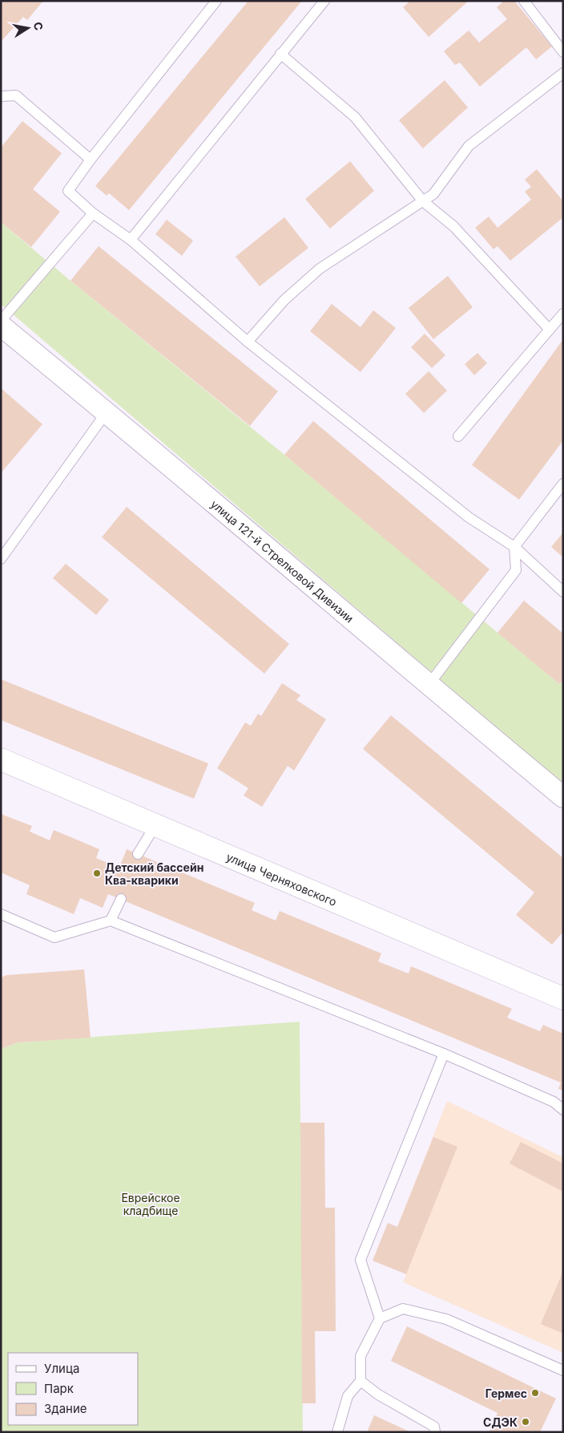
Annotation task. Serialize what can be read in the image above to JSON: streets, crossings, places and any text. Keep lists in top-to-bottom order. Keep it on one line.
{"streets":{"street":["улица 121-й Стрелковой Дивизии","улица Черняховского"]},"parks":["Еврейское кладбище"],"places":["Детский бассейн Ква-кварики","Гермес","СДЭК"],"legend":["Улица","Парк","Здание"],"north":"right"}
